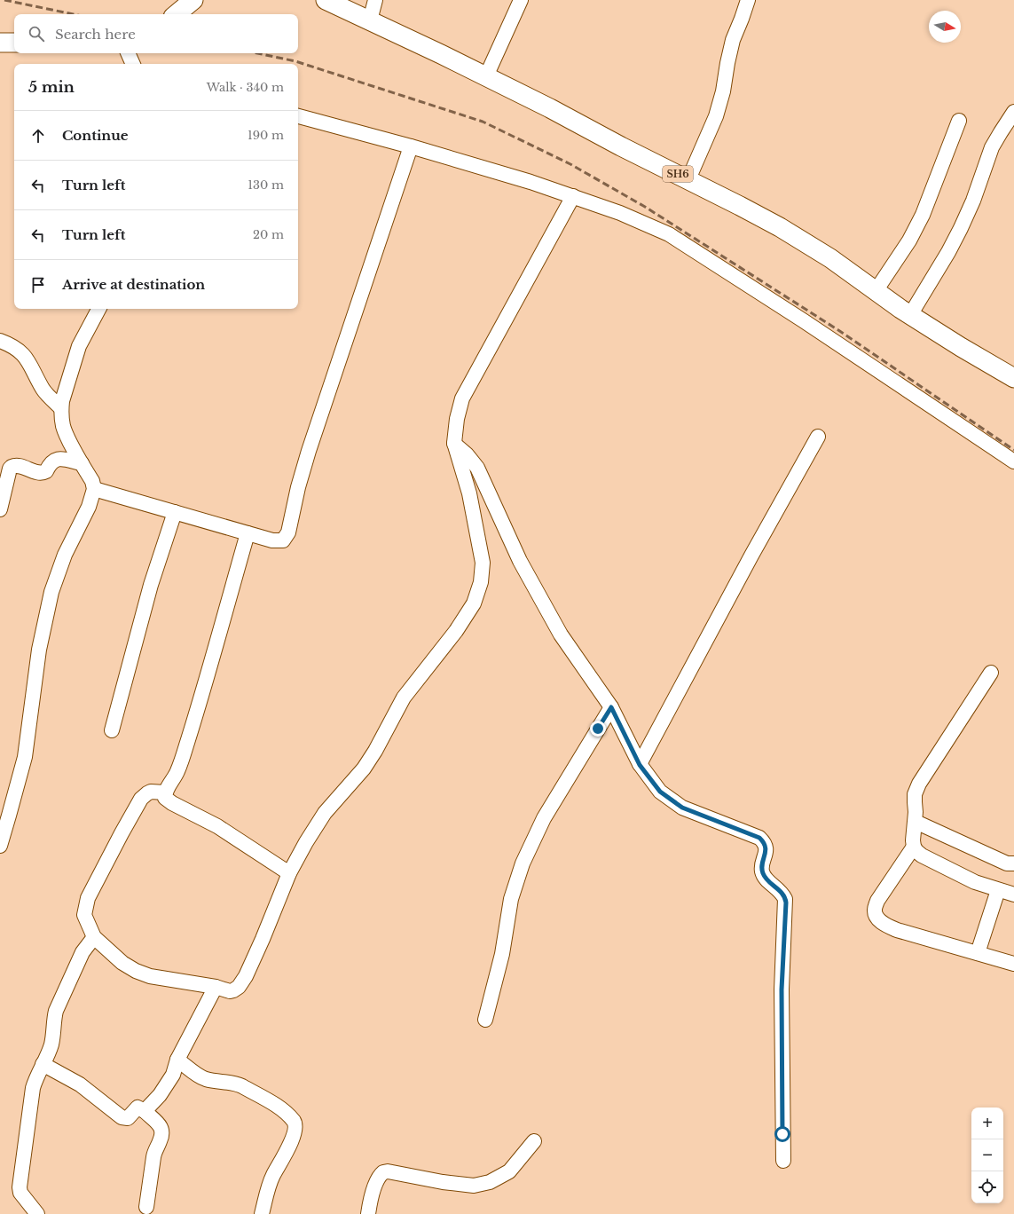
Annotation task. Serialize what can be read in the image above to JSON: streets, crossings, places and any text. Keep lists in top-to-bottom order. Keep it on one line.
{"streets":{"main road":["SH6"]},"north":"right","page":{"search":"Search here","heading":["5 min","Walk · 340 m"],"list":[["Continue","190 m"],["Turn left","130 m"],["Turn left","20 m"],"Arrive at destination"],"map_buttons":["+","−"]}}
